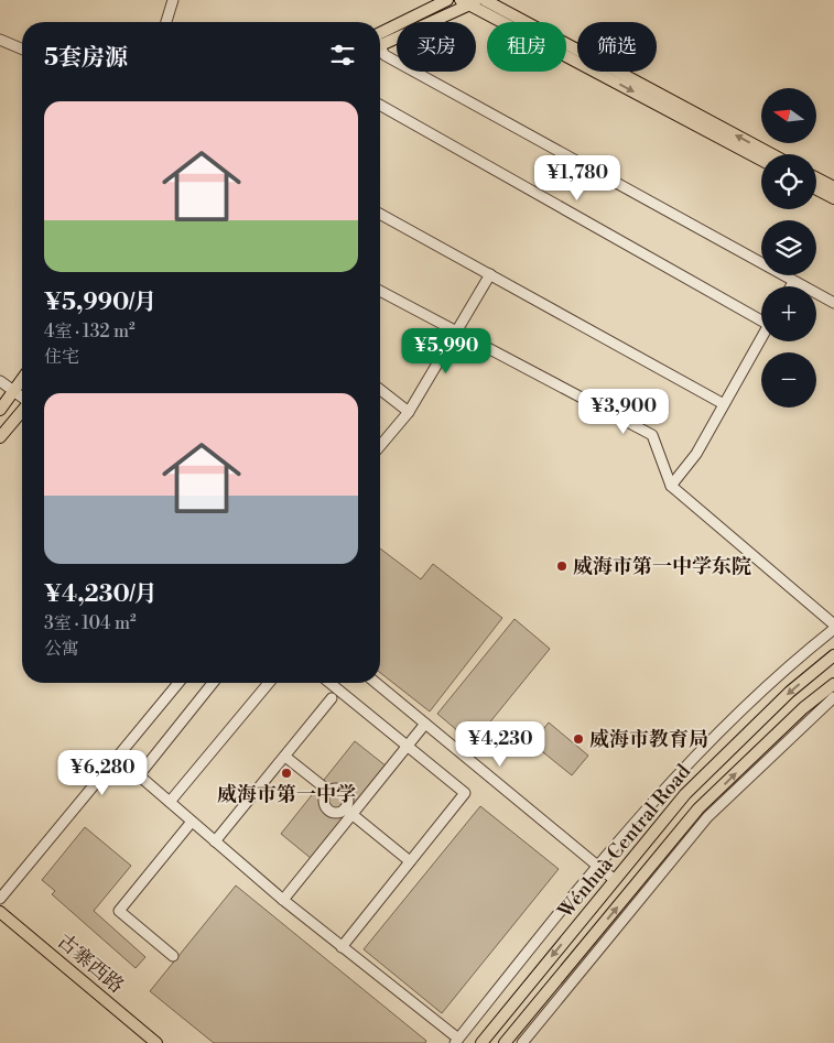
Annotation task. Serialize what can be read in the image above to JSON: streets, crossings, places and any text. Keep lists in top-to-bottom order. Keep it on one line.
{"streets":{"main road":["Wénhuà Central Road","古寨西路"]},"places":["威海市第一中学东院","威海市教育局","威海市第一中学"],"north":"left","page":{"chip":["买房","租房","筛选"],"heading":"5套房源","map_buttons":["+","−"],"list":[{"name":"¥5,990/月","note":"4室 · 132 m² · 住宅"},{"name":"¥4,230/月","note":"3室 · 104 m² · 公寓"}],"price":["¥1,780","¥5,990","¥3,900","¥4,230","¥6,280"]}}
